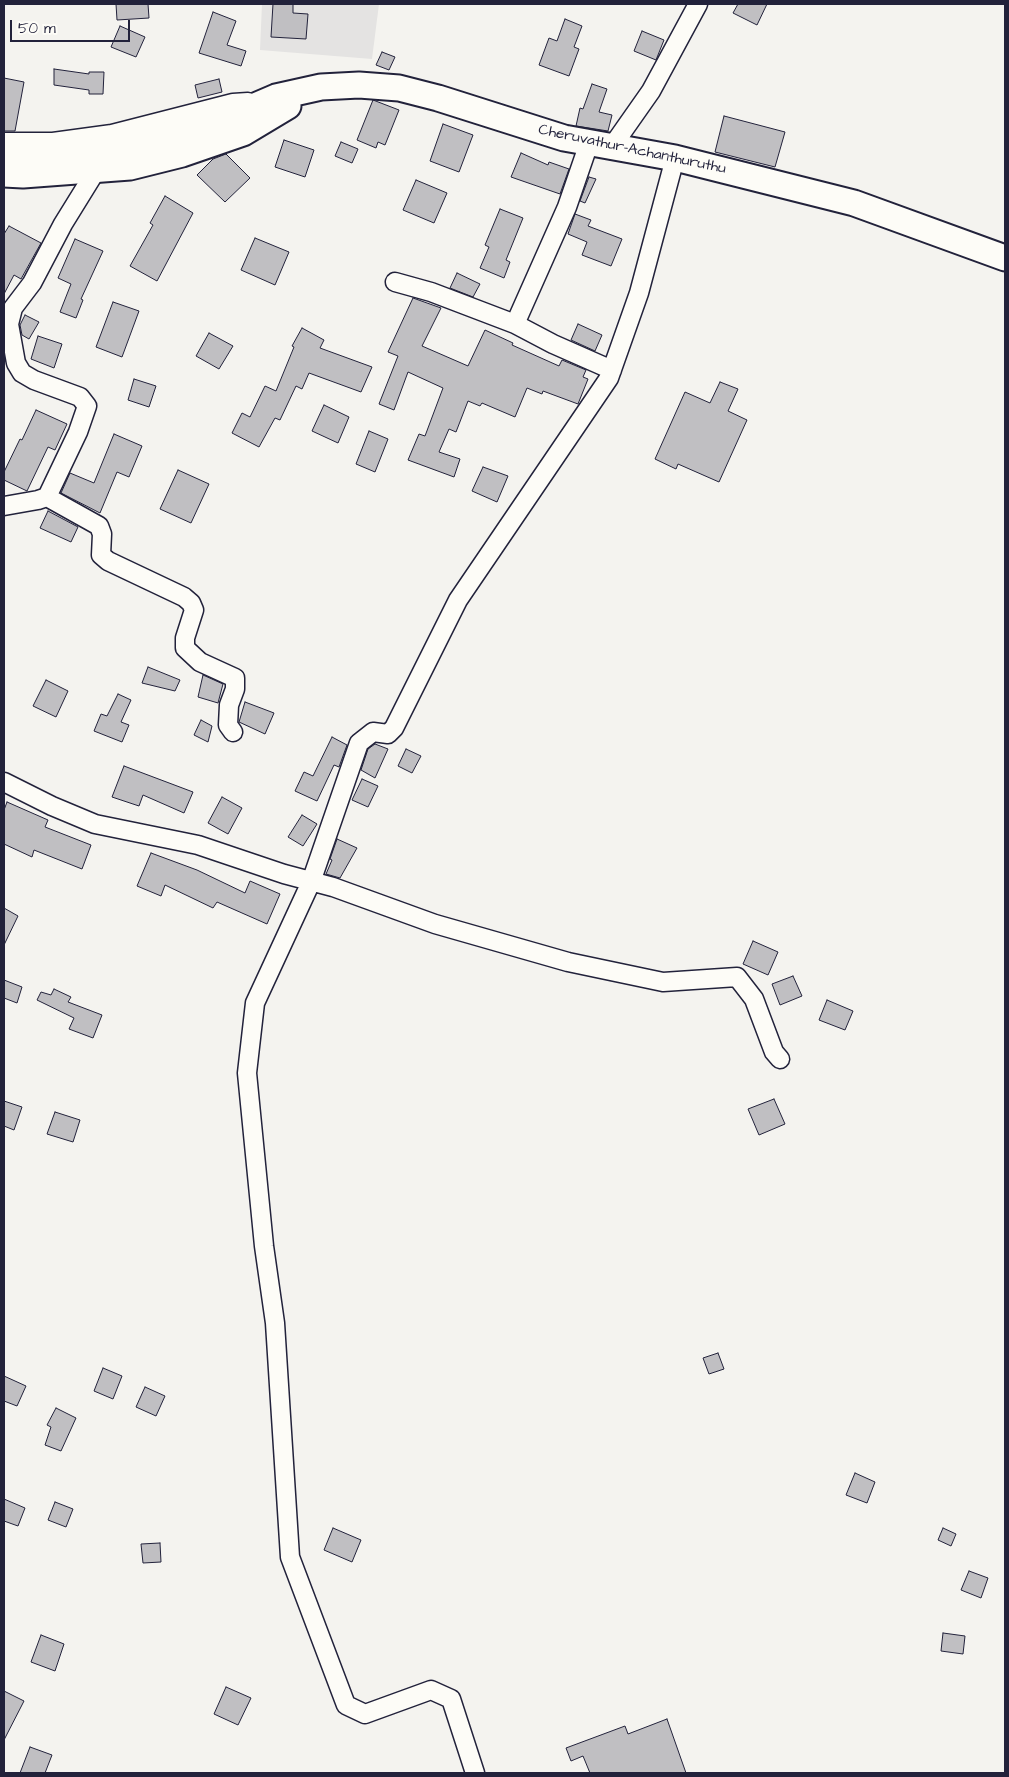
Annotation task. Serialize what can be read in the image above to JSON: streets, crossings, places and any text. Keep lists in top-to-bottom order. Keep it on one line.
{"streets":{"main road":["Cheruvathur-Achanthuruthu"]},"scale_bar":"50 m"}
